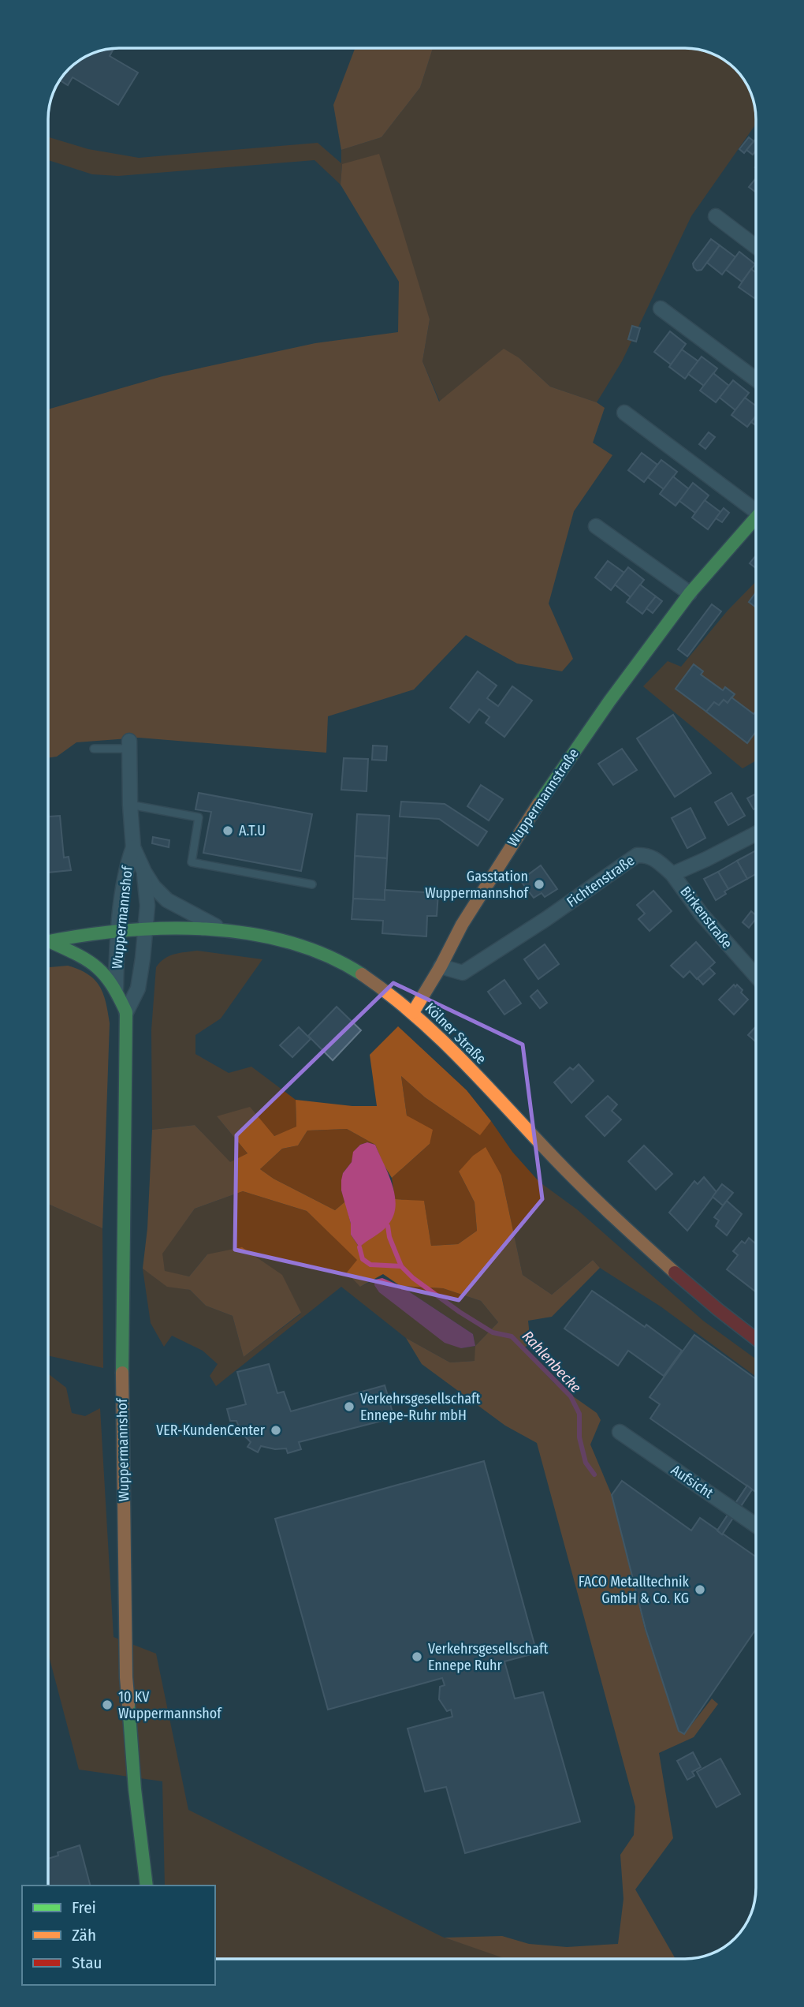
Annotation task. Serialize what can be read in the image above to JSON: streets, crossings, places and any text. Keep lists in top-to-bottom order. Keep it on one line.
{"streets":{"street":["Wuppermannstraße","Fichtenstraße","Wuppermannshof","Birkenstraße","Kölner Straße","Aufsicht"]},"crossings":[["Wuppermannstraße","Fichtenstraße"],["Wuppermannstraße","Kölner Straße"],["Fichtenstraße","Birkenstraße"],["Wuppermannshof","Kölner Straße"]],"water":["Rahlenbecke"],"places":["A.T.U","Gasstation Wuppermannshof","Verkehrsgesellschaft Ennepe-Ruhr mbH","VER-KundenCenter","FACO Metalltechnik GmbH & Co. KG","Verkehrsgesellschaft Ennepe Ruhr","10 KV Wuppermannshof"],"legend":["Frei","Zäh","Stau"]}
